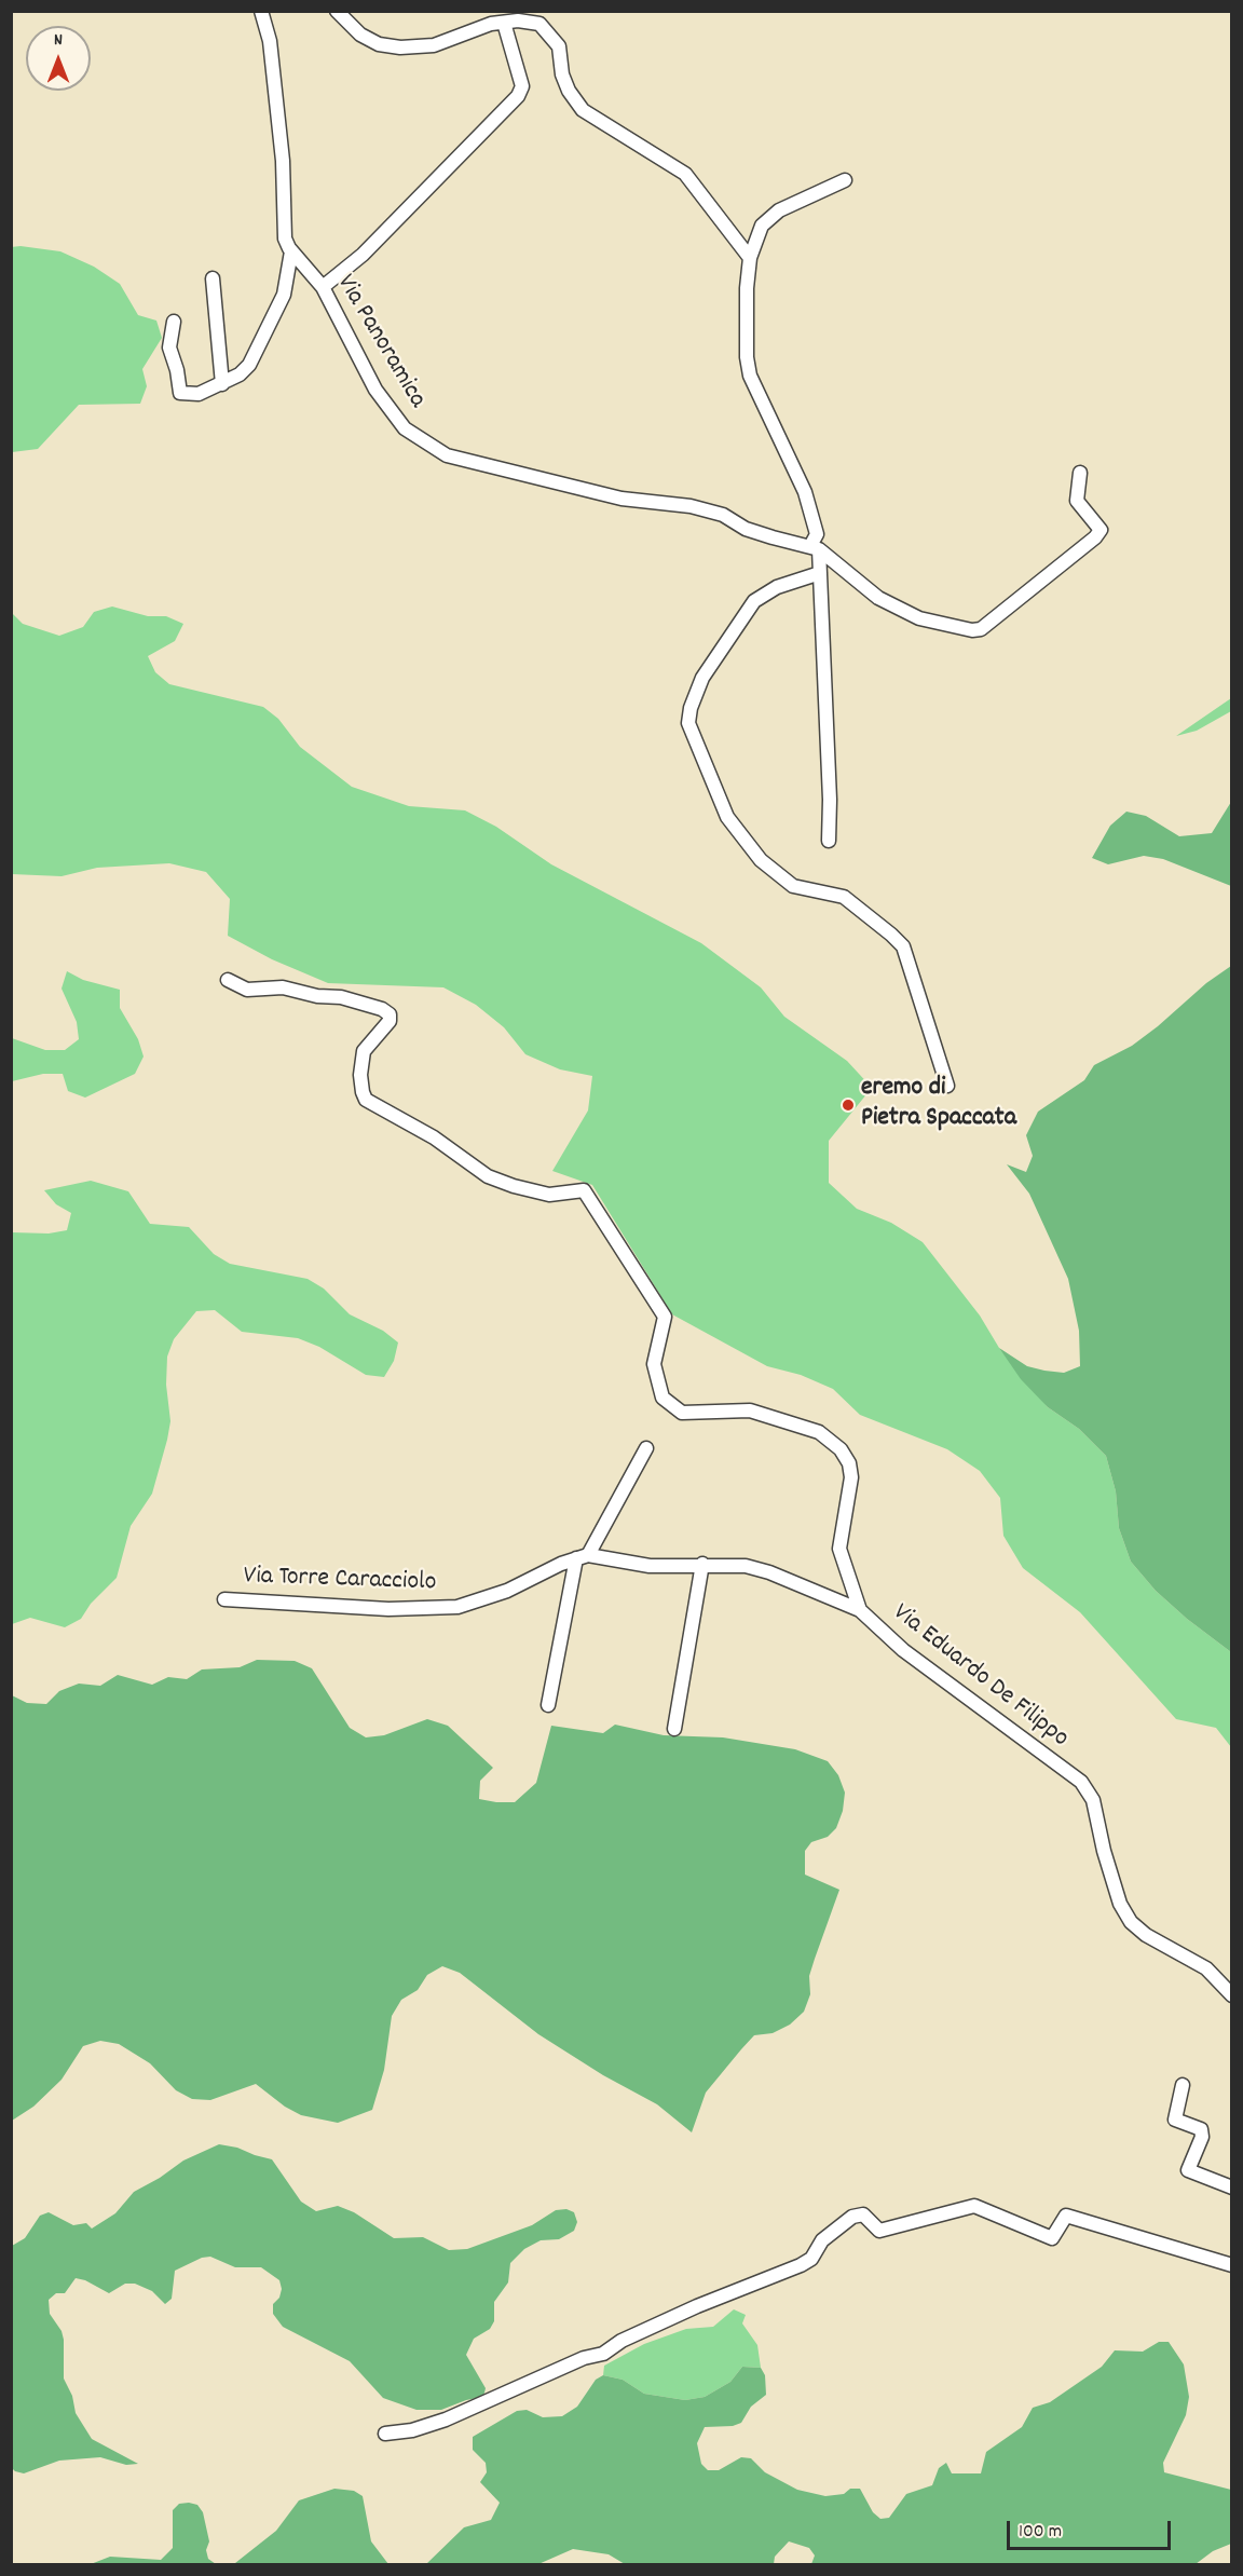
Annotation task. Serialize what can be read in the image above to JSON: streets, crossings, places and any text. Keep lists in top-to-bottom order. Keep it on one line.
{"streets":{"street":["Via Panoramica","Via Torre Caracciolo","Via Eduardo De Filippo"]},"places":["eremo di Pietra Spaccata"],"scale_bar":"100 m","north":"top"}
